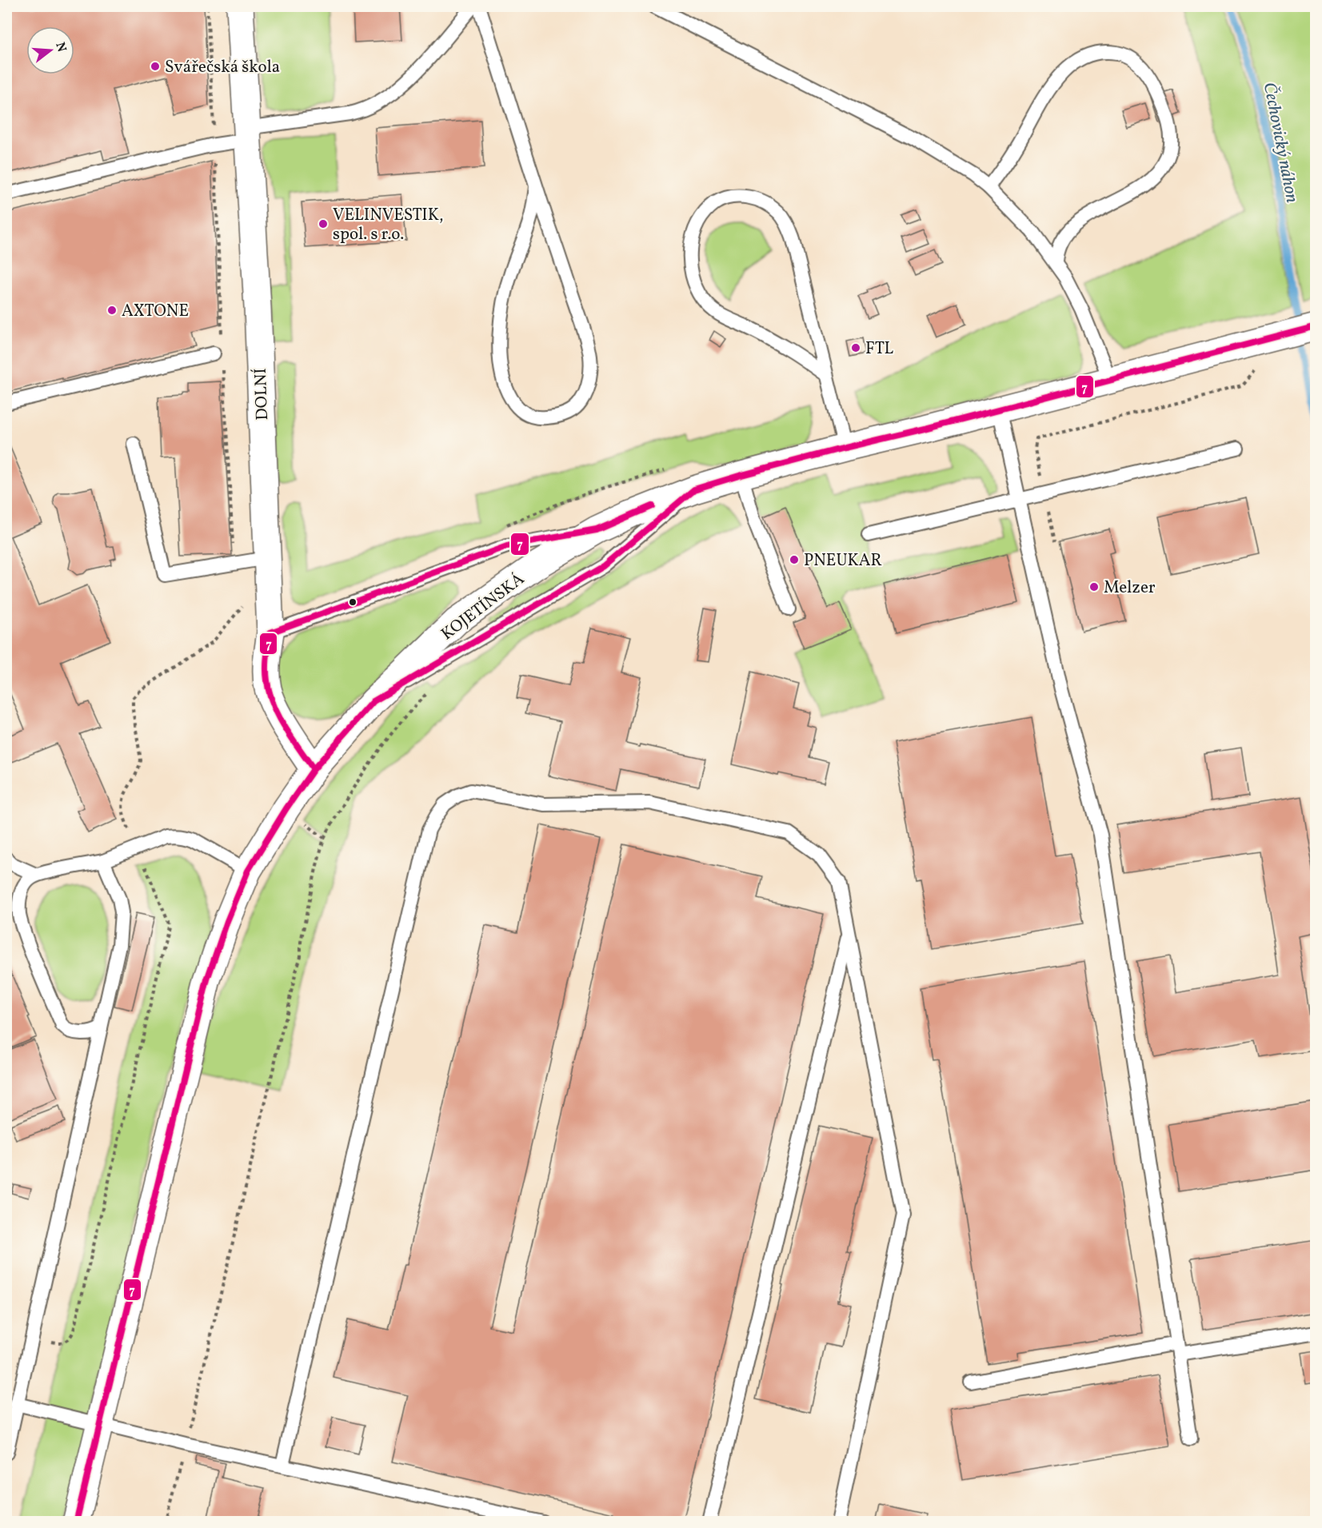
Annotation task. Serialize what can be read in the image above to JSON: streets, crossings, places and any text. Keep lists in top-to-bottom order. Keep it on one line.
{"streets":{"main road":["DOLNÍ","KOJETÍNSKÁ"]},"crossings":[["DOLNÍ","KOJETÍNSKÁ"]],"water":["Čechovický náhon"],"places":["Svářečská škola","VELINVESTIK, spol. s r.o.","AXTONE","FTL","PNEUKAR","Melzer"],"lines":["transit line 7"],"north":"right"}
